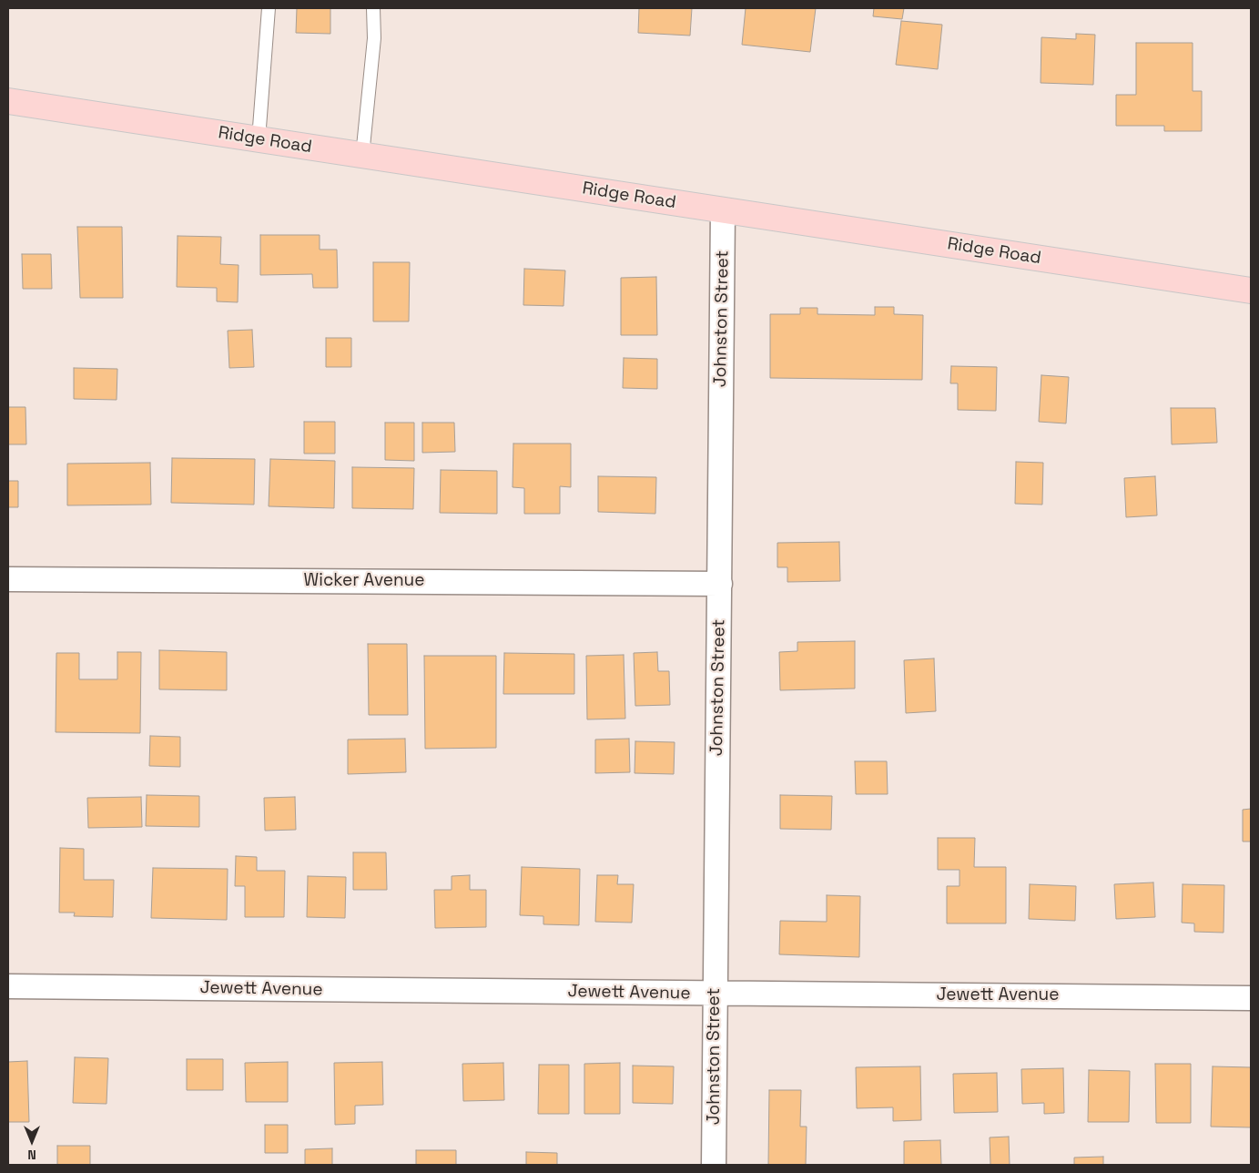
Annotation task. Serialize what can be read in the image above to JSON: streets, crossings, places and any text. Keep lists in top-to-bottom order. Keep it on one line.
{"streets":{"main road":["Ridge Road"],"street":["Johnston Street","Wicker Avenue","Jewett Avenue"]},"crossings":[["Ridge Road","Johnston Street"],["Johnston Street","Wicker Avenue"],["Johnston Street","Jewett Avenue"]],"north":"bottom"}
